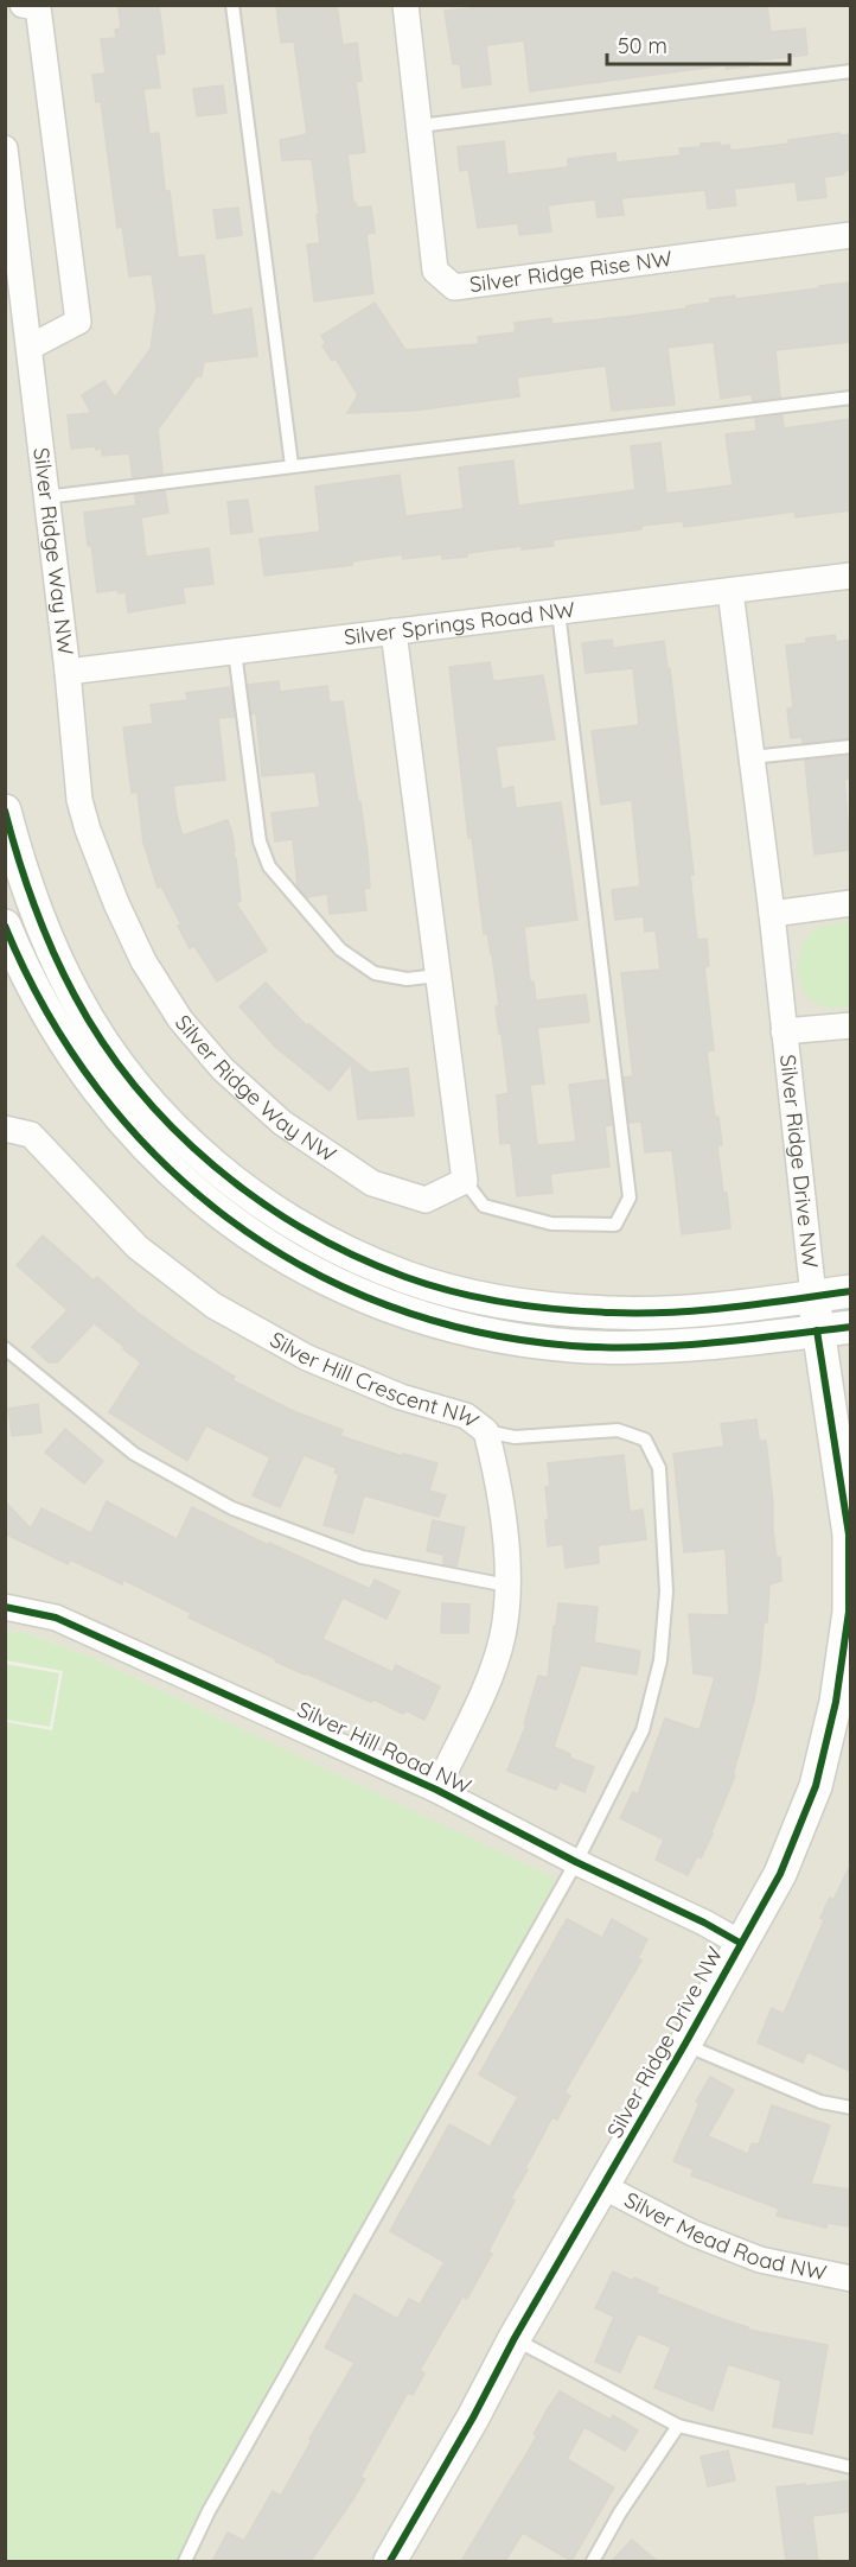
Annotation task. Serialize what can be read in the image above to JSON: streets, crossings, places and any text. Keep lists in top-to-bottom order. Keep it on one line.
{"streets":{"street":["Silver Ridge Rise NW","Silver Ridge Way NW","Silver Springs Road NW","Silver Ridge Drive NW","Silver Hill Crescent NW","Silver Hill Road NW","Silver Mead Road NW"]},"crossings":[["Silver Ridge Way NW","Silver Springs Road NW"],["Silver Springs Road NW","Silver Ridge Drive NW"],["Silver Ridge Drive NW","Silver Hill Road NW"],["Silver Ridge Drive NW","Silver Mead Road NW"],["Silver Hill Crescent NW","Silver Hill Road NW"]],"scale_bar":"50 m"}
